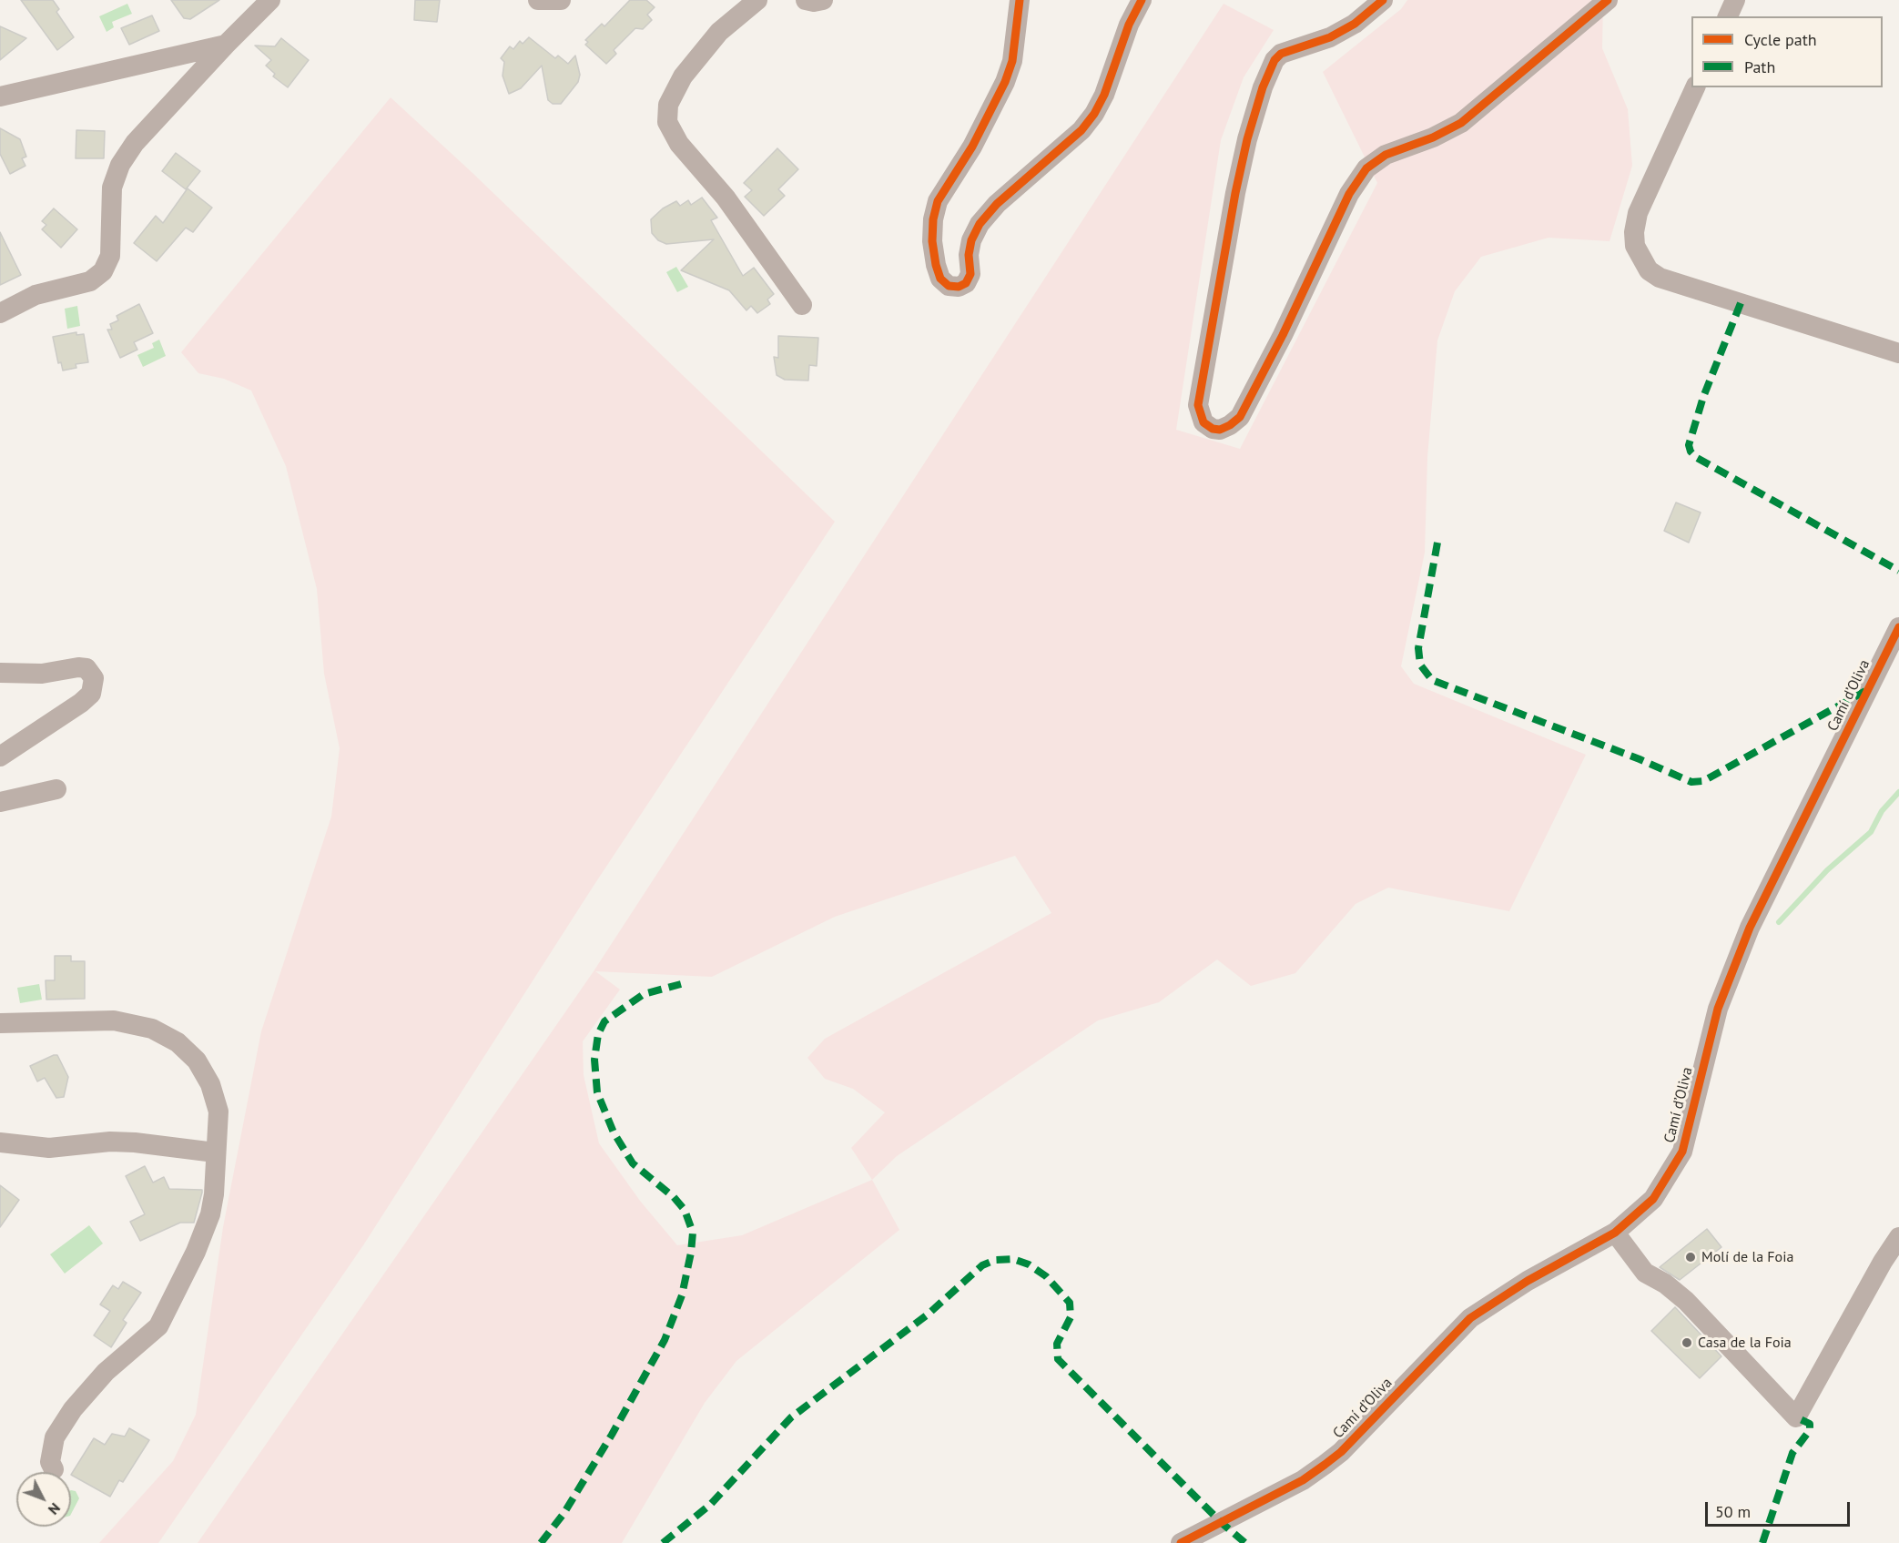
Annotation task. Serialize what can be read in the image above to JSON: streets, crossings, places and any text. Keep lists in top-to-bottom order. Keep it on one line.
{"streets":{"street":["Camí d’Oliva"]},"places":["Molí de la Foia","Casa de la Foia"],"legend":["Cycle path","Path"],"scale_bar":"50 m","north":"bottom right"}
